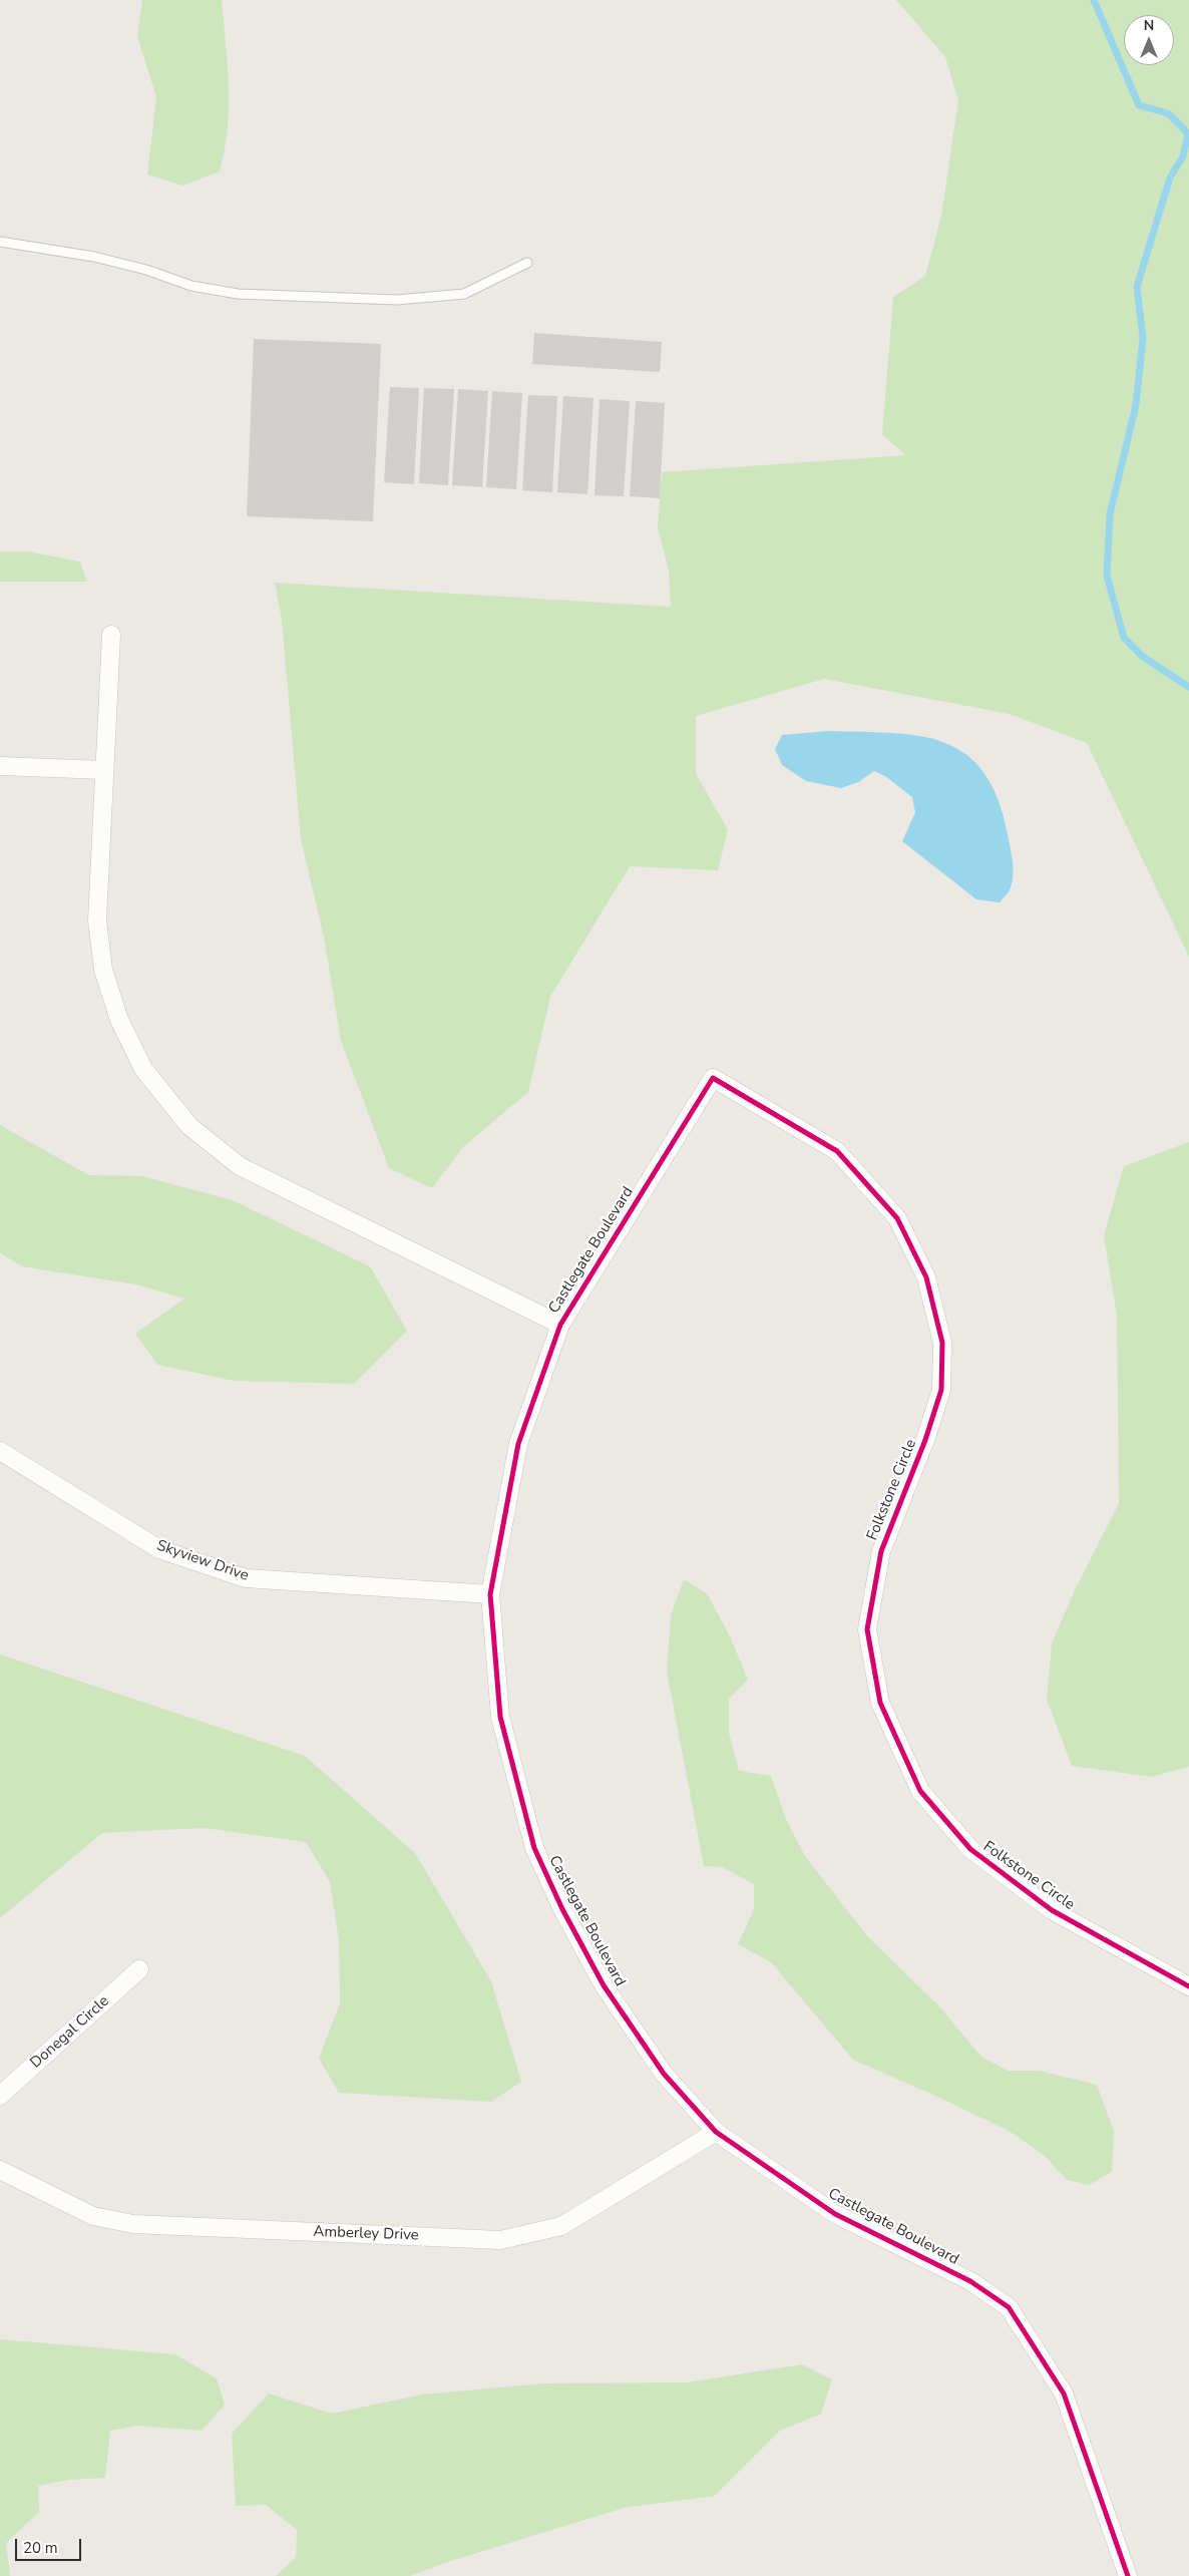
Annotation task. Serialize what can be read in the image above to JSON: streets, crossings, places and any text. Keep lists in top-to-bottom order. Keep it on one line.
{"streets":{"street":["Castlegate Boulevard","Folkstone Circle","Skyview Drive","Donegal Circle","Amberley Drive"]},"crossings":[["Castlegate Boulevard","Folkstone Circle"],["Castlegate Boulevard","Skyview Drive"],["Castlegate Boulevard","Amberley Drive"]],"scale_bar":"20 m","north":"top"}
